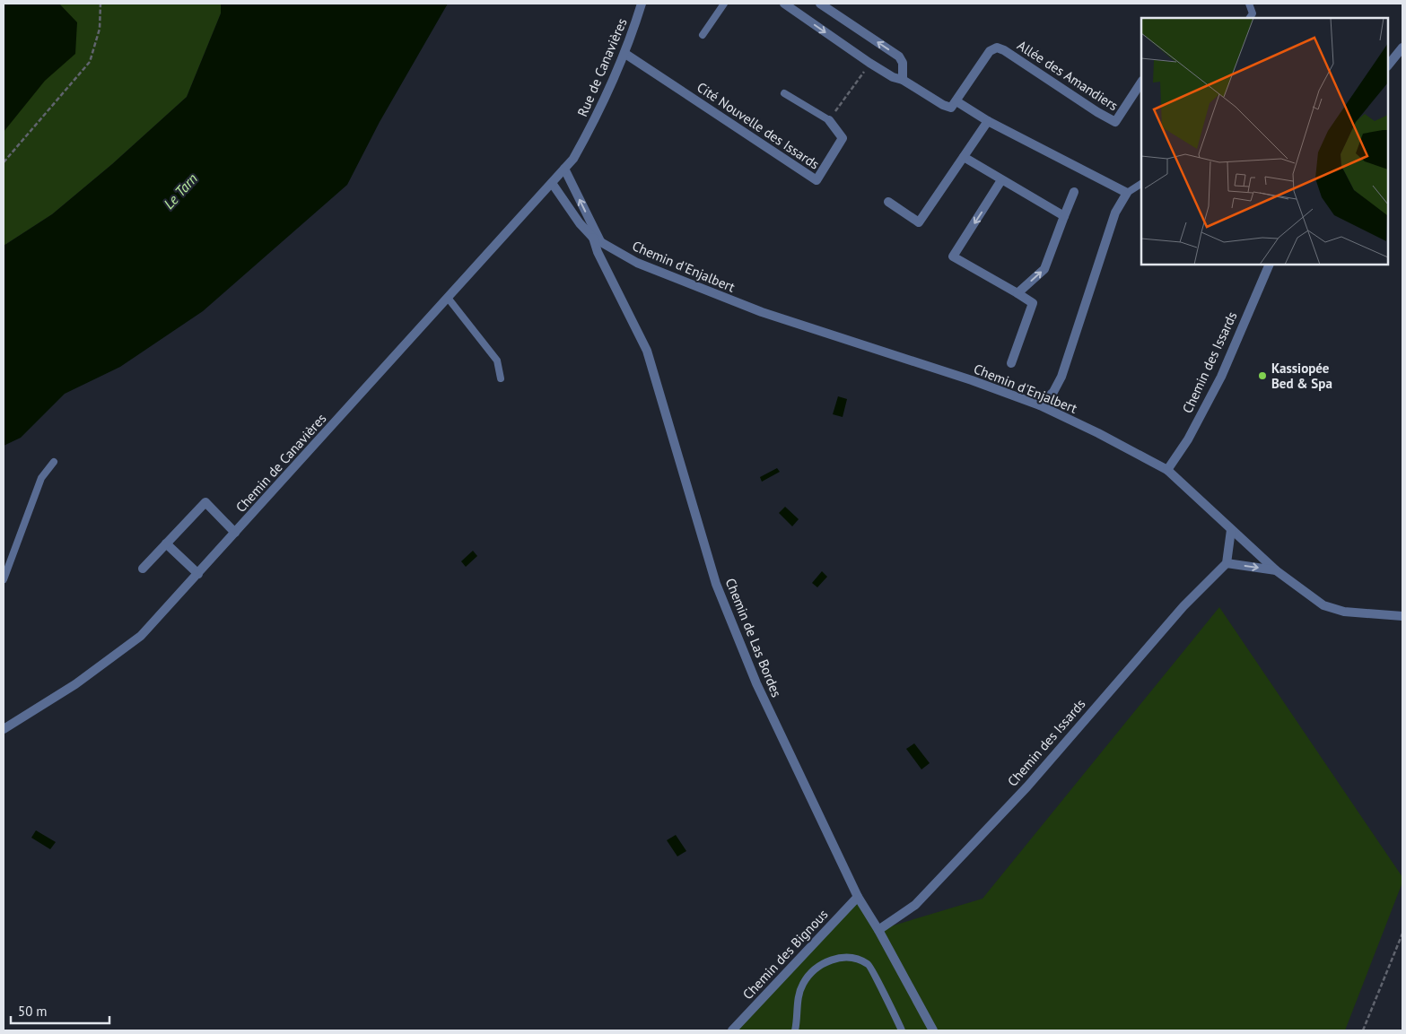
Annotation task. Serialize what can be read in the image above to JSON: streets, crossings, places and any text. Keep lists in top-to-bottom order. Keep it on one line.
{"streets":{"street":["Rue de Canavières","Allée des Amandiers","Cité Nouvelle des Issards","Chemin d'Enjalbert","Chemin des Issards","Chemin de Canavières","Chemin de Las Bordes","Chemin des Bignous"]},"crossings":[["Rue de Canavières","Cité Nouvelle des Issards"],["Rue de Canavières","Chemin d'Enjalbert"],["Rue de Canavières","Chemin de Canavières"],["Chemin d'Enjalbert","Chemin des Issards"],["Chemin d'Enjalbert","Chemin de Canavières"],["Chemin d'Enjalbert","Chemin de Las Bordes"],["Chemin des Issards","Chemin de Las Bordes"],["Chemin de Las Bordes","Chemin des Bignous"]],"water":["Le Tarn"],"places":["Kassiopée Bed & Spa"],"scale_bar":"50 m"}
